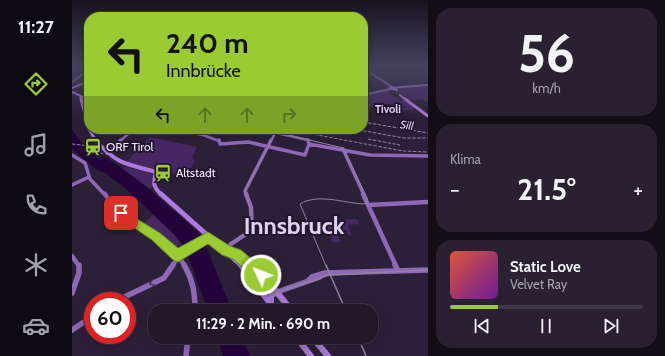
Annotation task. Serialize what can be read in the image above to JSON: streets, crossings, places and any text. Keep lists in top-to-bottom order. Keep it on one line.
{"districts":["Tivoli","Innsbruck"],"water":["Sill"],"places":{"station":["ORF Tirol","Altstadt"]},"page":{"tabs":"11:27","tile":[["56","km/h"],"Klima"],"turn":["240 m","Innbrücke"],"heat":["−","21.5°","+"],"song":["Static Love","Velvet Ray"],"limit":"60","trip":"11:29 · 2 Min. · 690 m"}}
